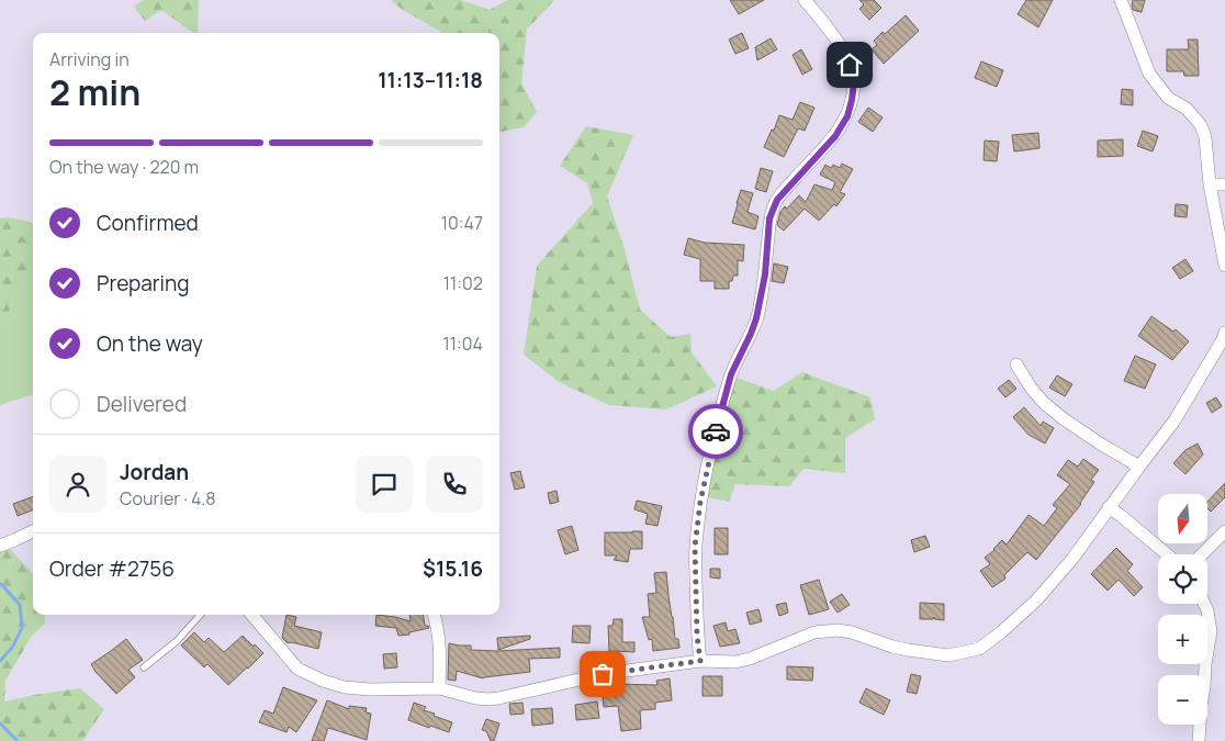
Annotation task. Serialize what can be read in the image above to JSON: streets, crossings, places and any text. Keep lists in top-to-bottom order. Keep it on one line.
{"north":"bottom","page":{"heading":["2 min","Arriving in","11:13–11:18"],"panel":["Jordan","Courier · 4.8","Order #2756","$15.16"],"bar":"On the way · 220 m","list":[["Confirmed","10:47"],["Preparing","11:02"],["On the way","11:04"],"Delivered"],"map_buttons":["+","−"]}}
